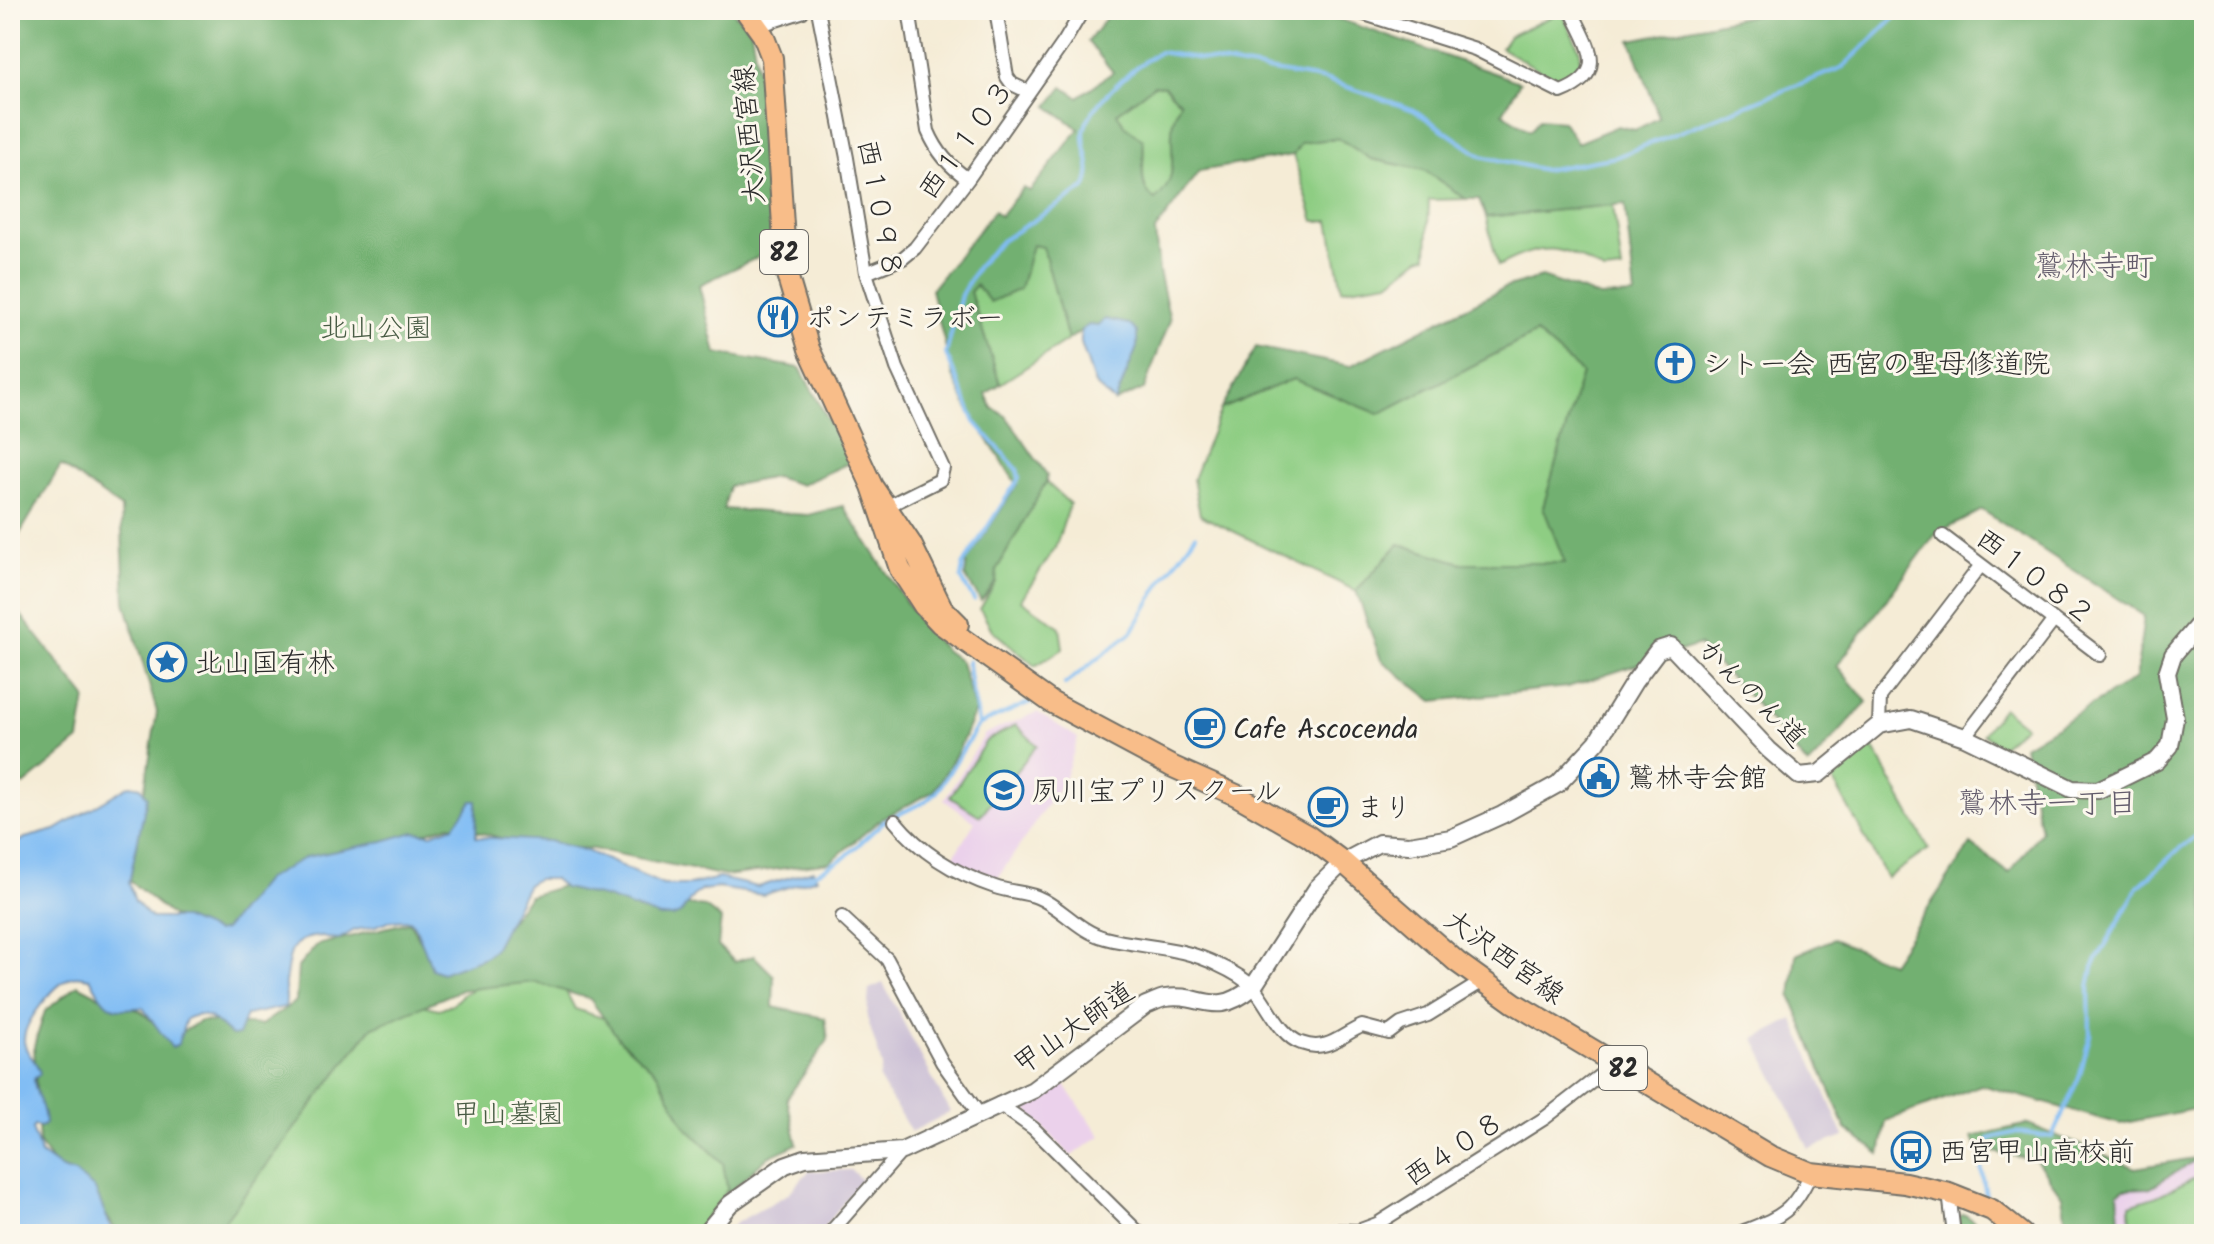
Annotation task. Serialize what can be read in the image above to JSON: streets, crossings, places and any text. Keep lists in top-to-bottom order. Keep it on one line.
{"streets":{"main road":["大沢西宮線","82"],"street":["西１１０３","西１０９８","西１０８２","かんのん道","甲山大師道","西４０８"]},"crossings":[["大沢西宮線","西１０９８"],["大沢西宮線","かんのん道"],["大沢西宮線","西４０８"],["西１１０３","西１０９８"]],"districts":["鷲林寺町","鷲林寺一丁目"],"parks":["北山公園","甲山墓園"],"places":{"restaurant":["ポンテミラボー"],"church":["シトー会 西宮の聖母修道院"],"place":["北山国有林"],"cafe":["Cafe Ascocenda","まり"],"public building":["鷲林寺会館"],"school or university":["夙川宝プリスクール"],"bus stop":["西宮甲山高校前"]}}
